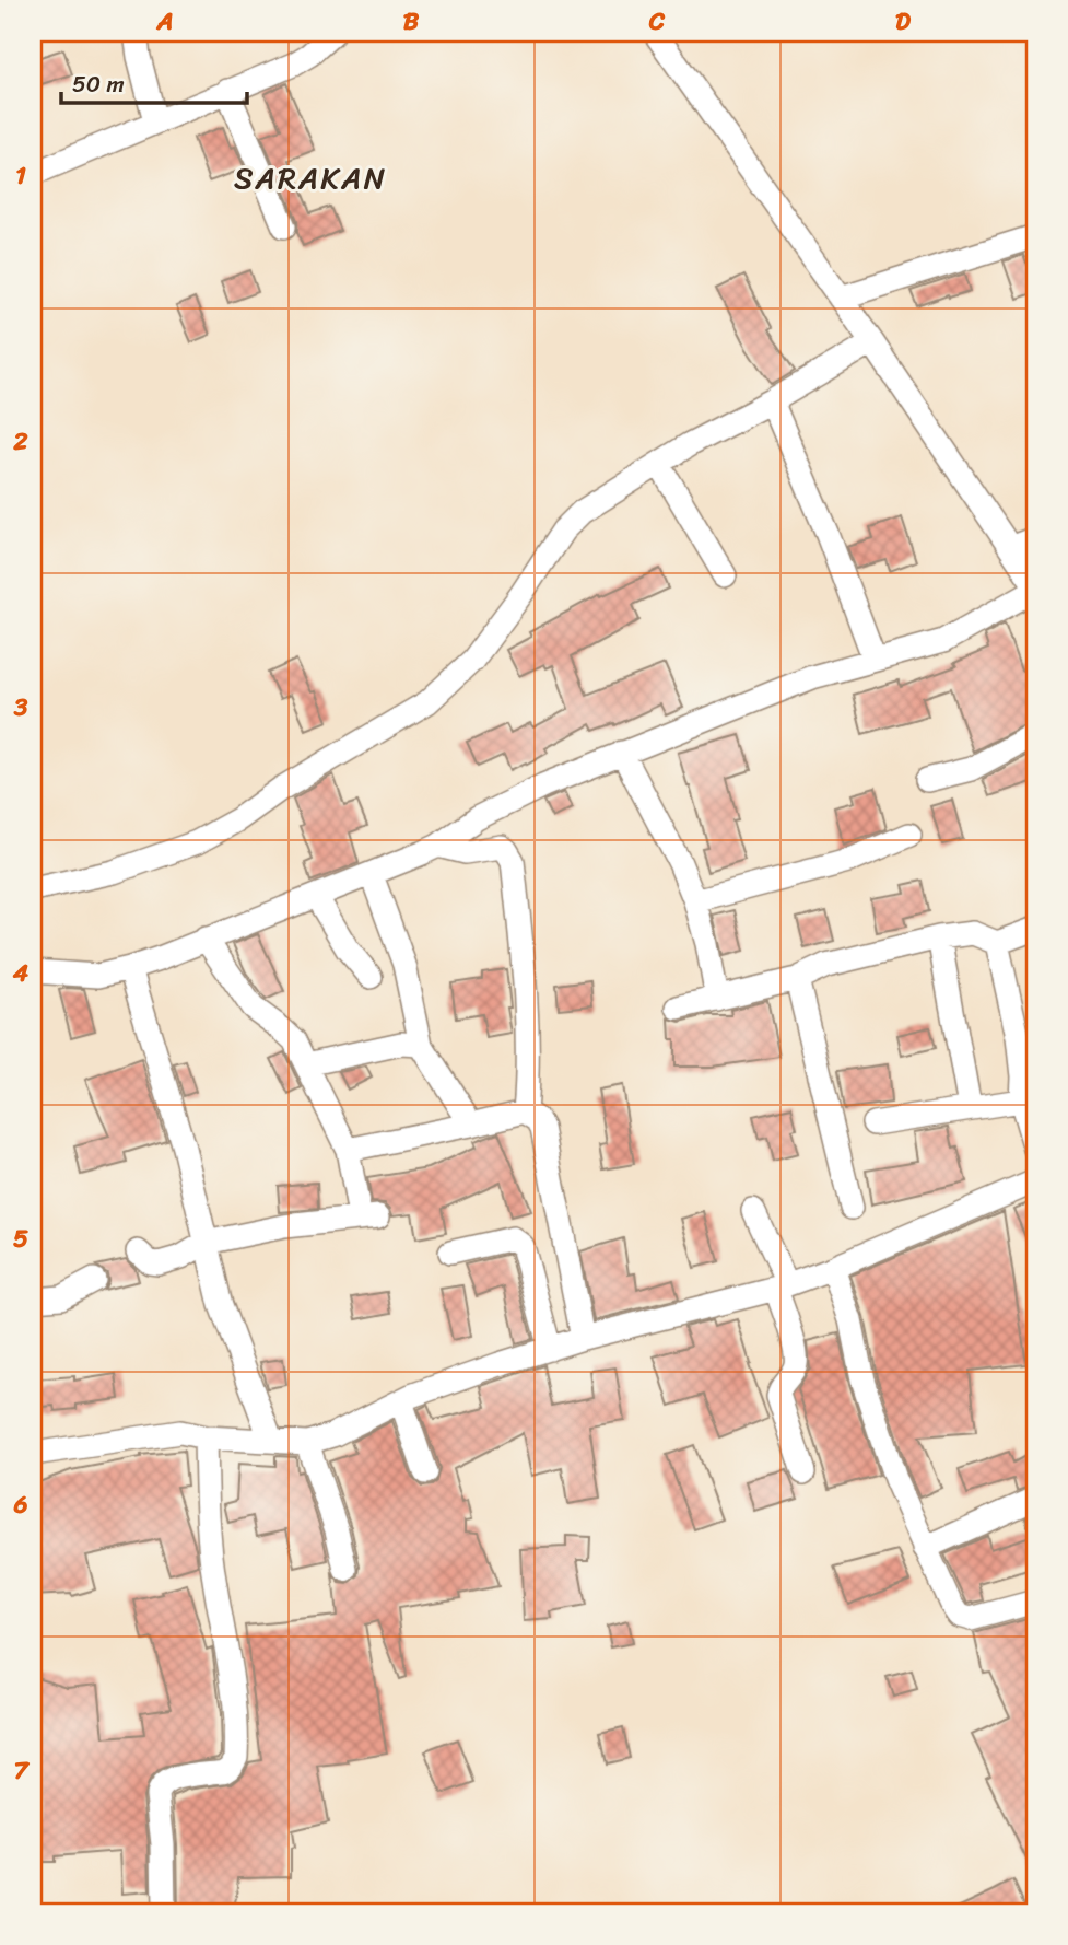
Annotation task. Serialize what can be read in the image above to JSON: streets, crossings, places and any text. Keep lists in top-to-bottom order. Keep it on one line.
{"districts":["SARAKAN"],"scale_bar":"50 m","grid":{"columns":["A","B","C","D"],"rows":["1","2","3","4","5","6","7"]}}
